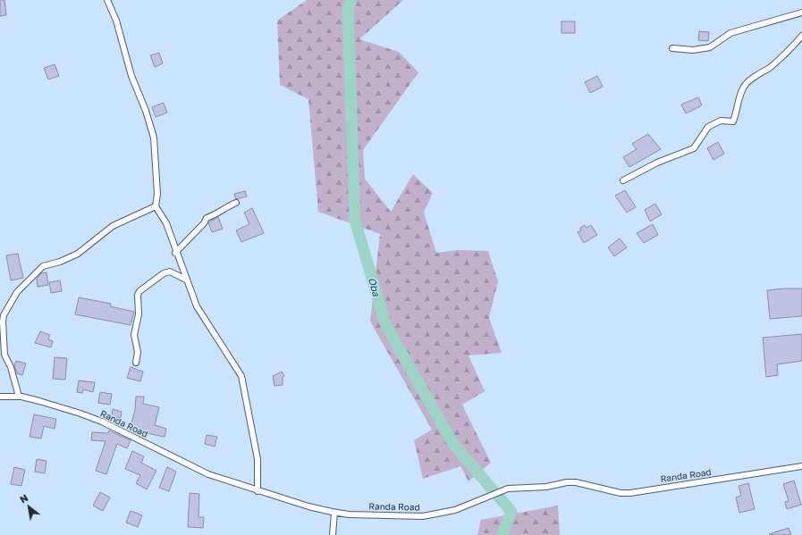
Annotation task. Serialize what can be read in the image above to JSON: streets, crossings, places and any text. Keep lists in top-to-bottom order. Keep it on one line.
{"streets":{"street":["Randa Road"]},"water":["Oba"],"north":"top left"}
